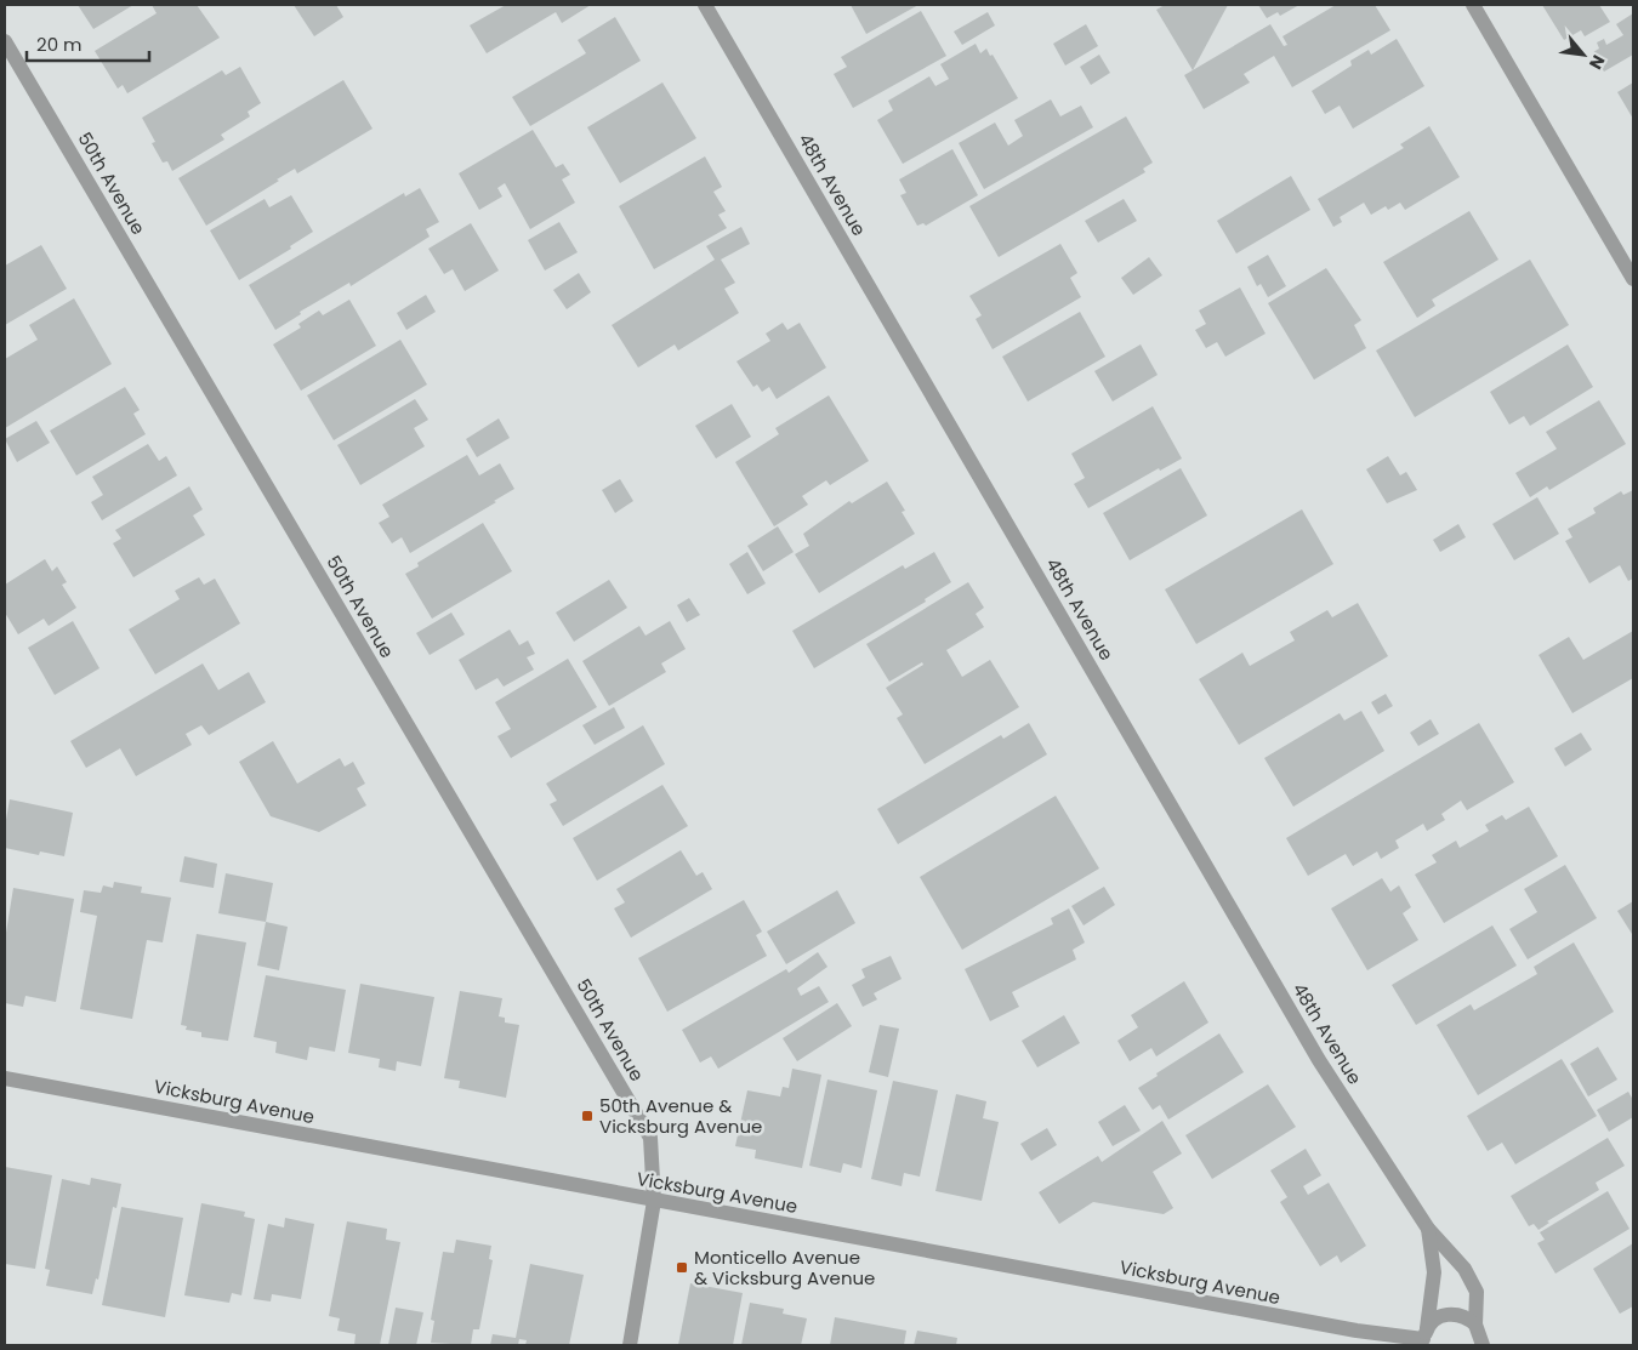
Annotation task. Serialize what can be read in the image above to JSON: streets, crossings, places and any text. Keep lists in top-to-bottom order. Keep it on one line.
{"streets":{"street":["50th Avenue","48th Avenue","Vicksburg Avenue"]},"crossings":[["50th Avenue","Vicksburg Avenue"],["48th Avenue","Vicksburg Avenue"]],"places":{"transit":["50th Avenue & Vicksburg Avenue","Monticello Avenue & Vicksburg Avenue"]},"scale_bar":"20 m","north":"bottom right"}
